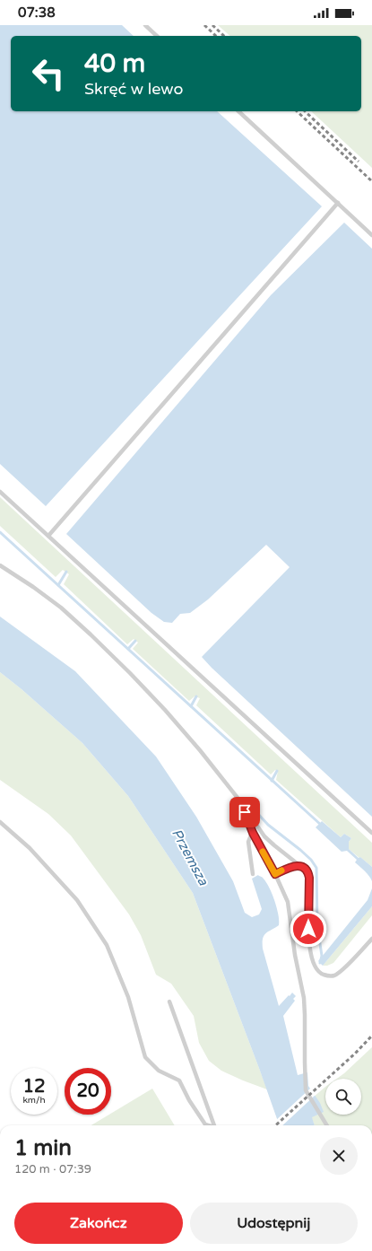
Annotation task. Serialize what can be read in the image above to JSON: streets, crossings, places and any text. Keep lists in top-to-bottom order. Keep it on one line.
{"water":["Przemsza"],"page":{"status":"07:38","turn":["40 m","Skręć w lewo"],"speed":"12 km/h","limit":"20","heading":["1 min","120 m · 07:39"],"buttons":["Zakończ","Udostępnij"]}}
